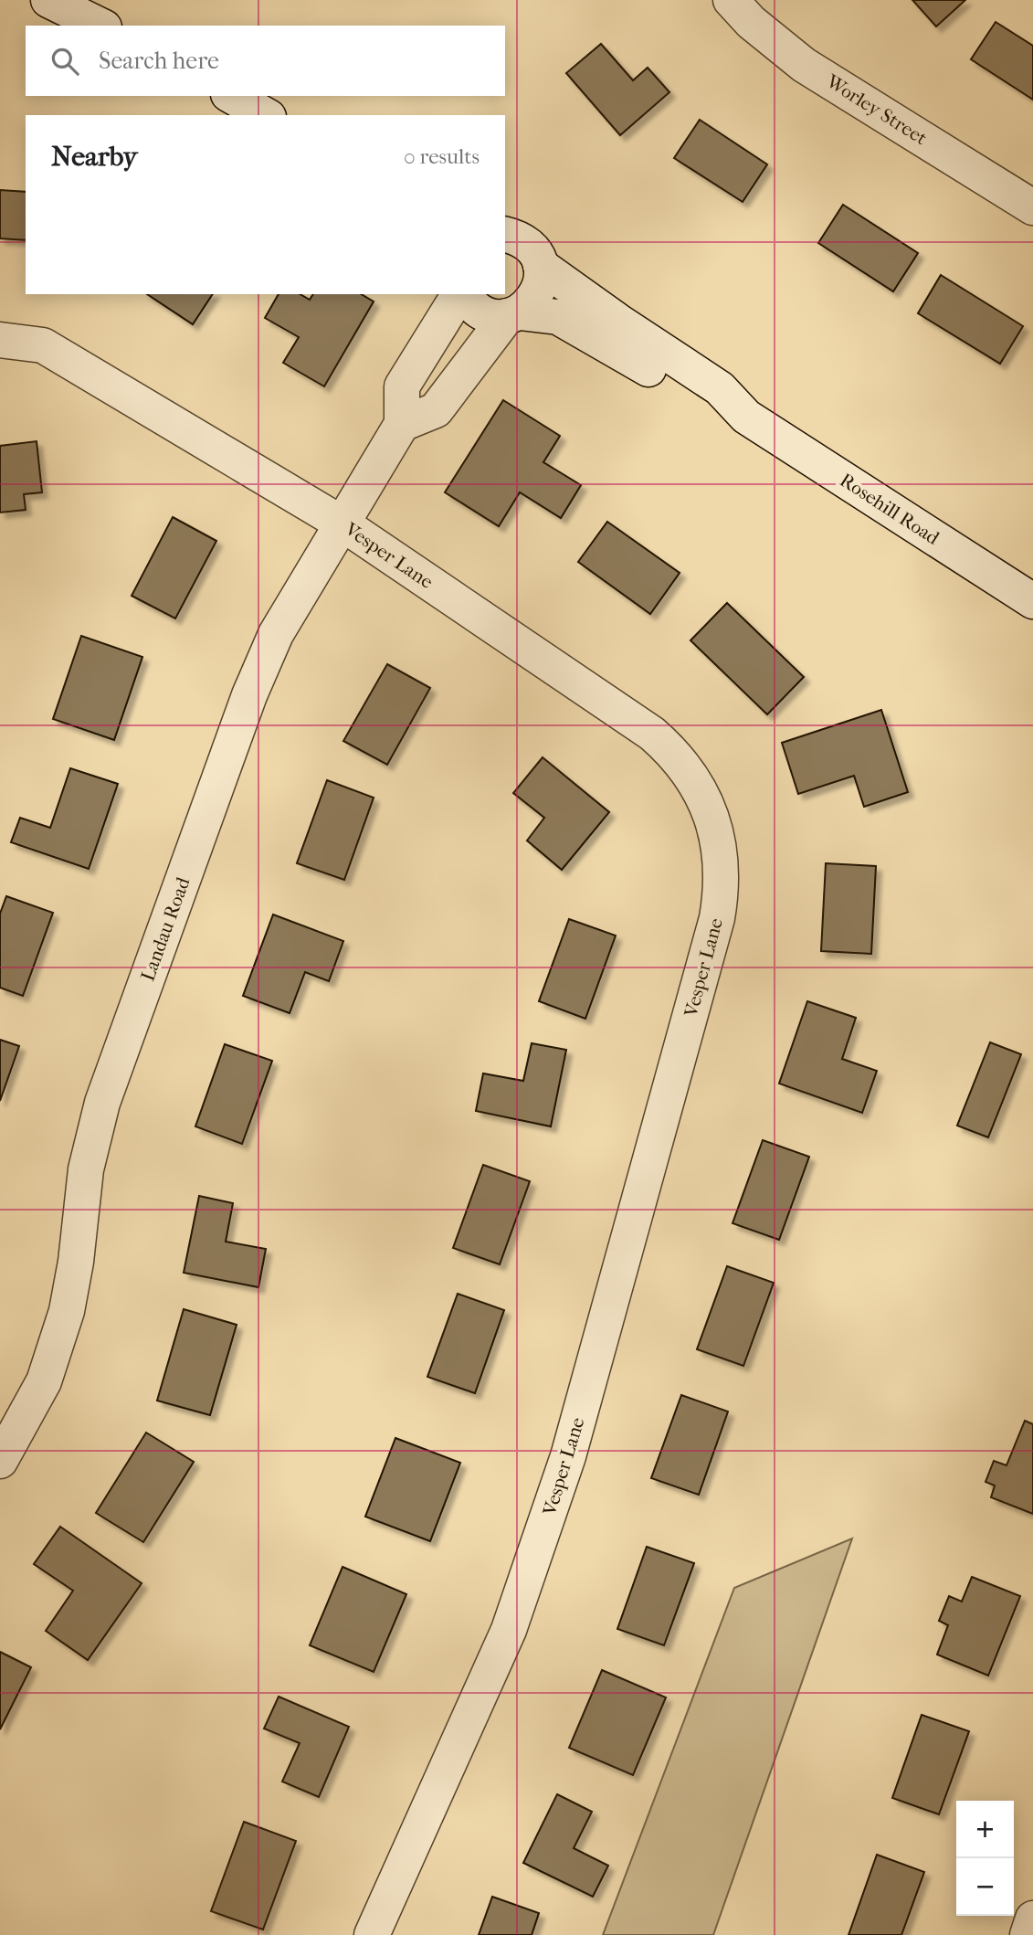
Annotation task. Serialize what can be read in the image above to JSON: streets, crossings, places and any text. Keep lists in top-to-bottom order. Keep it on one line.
{"streets":{"street":["Worley Street","Rosehill Road","Vesper Lane","Landau Road"]},"crossings":[["Vesper Lane","Landau Road"]],"page":{"search":"Search here","heading":["Nearby","0 results"],"map_buttons":["+","−"]}}
